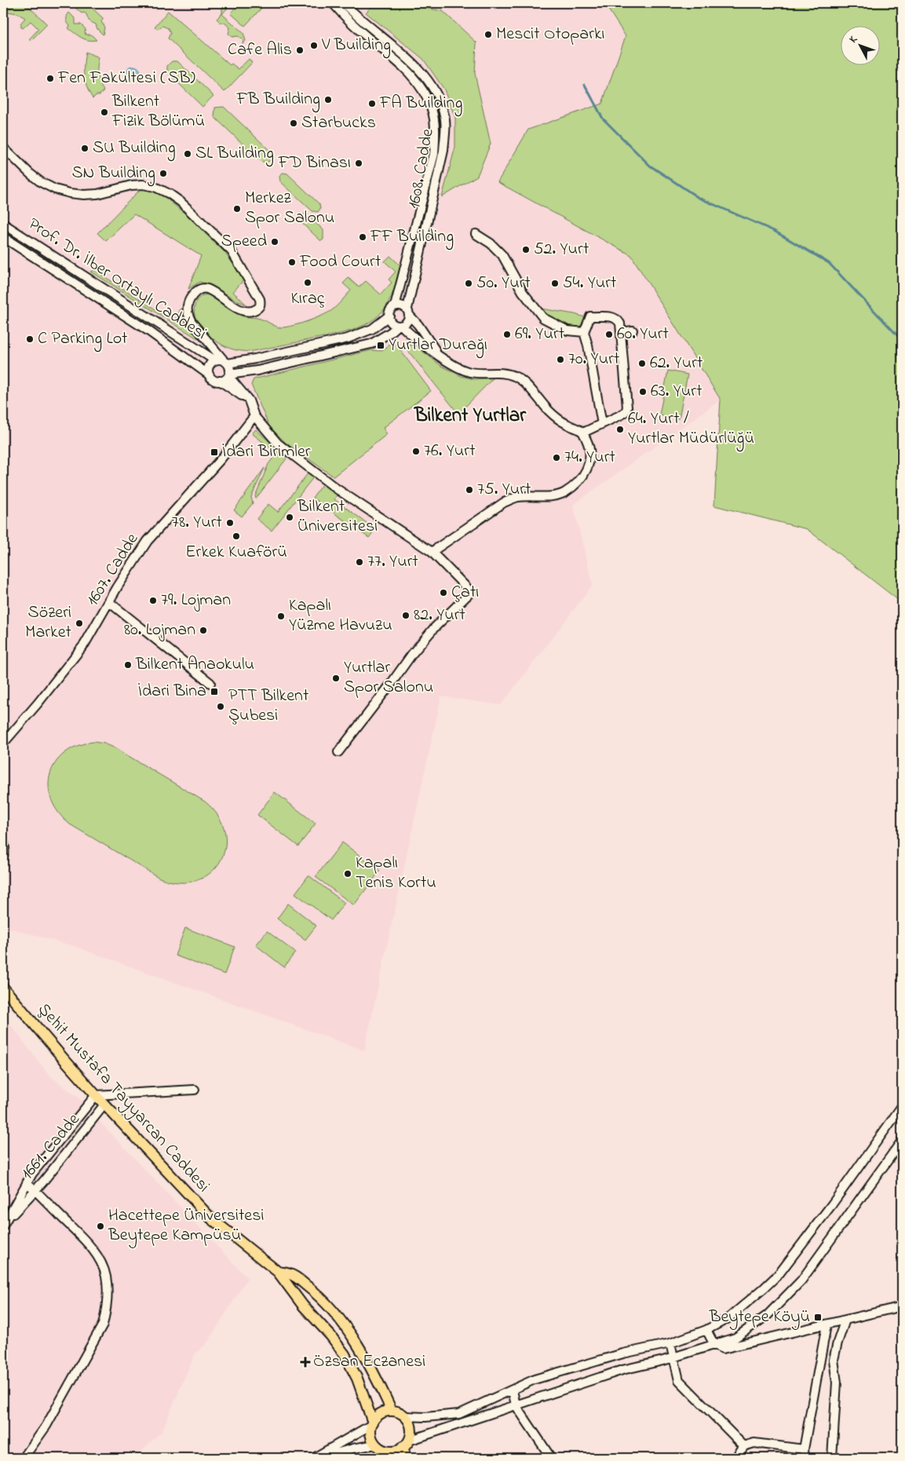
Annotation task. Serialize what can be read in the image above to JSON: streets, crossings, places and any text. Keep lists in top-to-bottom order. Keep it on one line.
{"streets":{"main road":["Şehit Mustafa Tayyarcan Caddesi"],"street":["1608. Cadde","Prof. Dr. İlber Ortaylı Caddesi","1607. Cadde","1661. Cadde"]},"crossings":[["Şehit Mustafa Tayyarcan Caddesi","1661. Cadde"]],"districts":["Bilkent Yurtlar"],"places":{"other":["Mescit Otoparkı","V Building","Cafe Alis","Fen Fakültesi (SB)","FB Building","FA Building","Bilkent Fizik Bölümü","Starbucks","SU Building","SL Building","FD Binası","SN Building","Merkez Spor Salonu","FF Building","Speed","52. Yurt","Food Court","Kıraç","50. Yurt","54. Yurt","69. Yurt","60. Yurt","C Parking Lot","70. Yurt","62. Yurt","63. Yurt","64. Yurt / Yurtlar Müdürlüğü","76. Yurt","74. Yurt","75. Yurt","Bilkent Üniversitesi","78. Yurt","Erkek Kuaförü","77. Yurt","Çatı","79. Lojman","82. Yurt","Kapalı Yüzme Havuzu","Sözeri Market","80. Lojman","Bilkent Anaokulu","Yurtlar Spor Salonu","PTT Bilkent Şubesi","Kapalı Tenis Kortu","Hacettepe Üniversitesi Beytepe Kampüsü"],"transit":["Yurtlar Durağı","İdari Birimler","İdari Bina","Beytepe Köyü"],"health":["Özsan Eczanesi"]},"north":"top left"}
